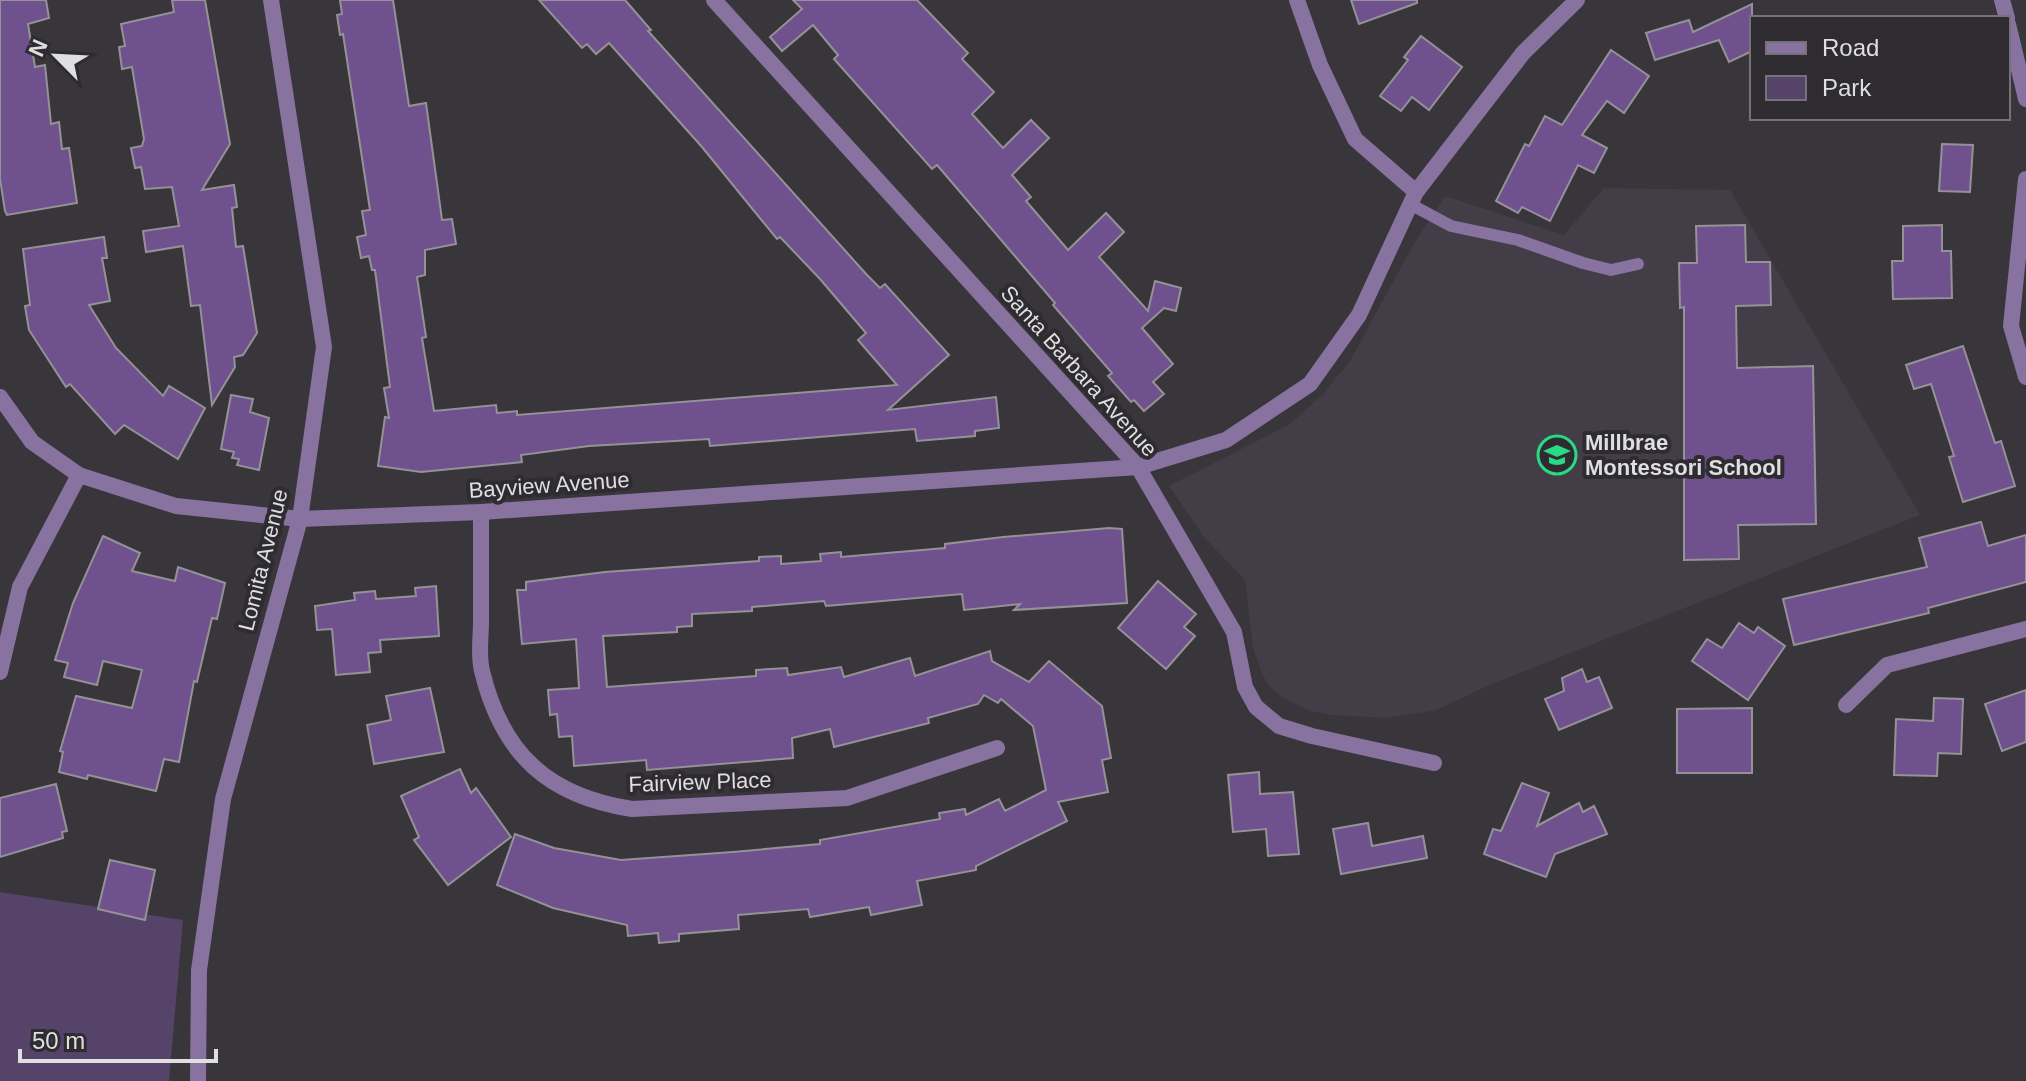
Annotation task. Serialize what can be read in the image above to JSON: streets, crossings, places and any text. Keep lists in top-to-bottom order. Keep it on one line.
{"streets":{"street":["Santa Barbara Avenue","Bayview Avenue","Lomita Avenue","Fairview Place"]},"crossings":[["Santa Barbara Avenue","Bayview Avenue"],["Bayview Avenue","Lomita Avenue"],["Bayview Avenue","Fairview Place"]],"places":{"school or university":["Millbrae Montessori School"]},"legend":["Road","Park"],"scale_bar":"50 m","north":"top left"}
